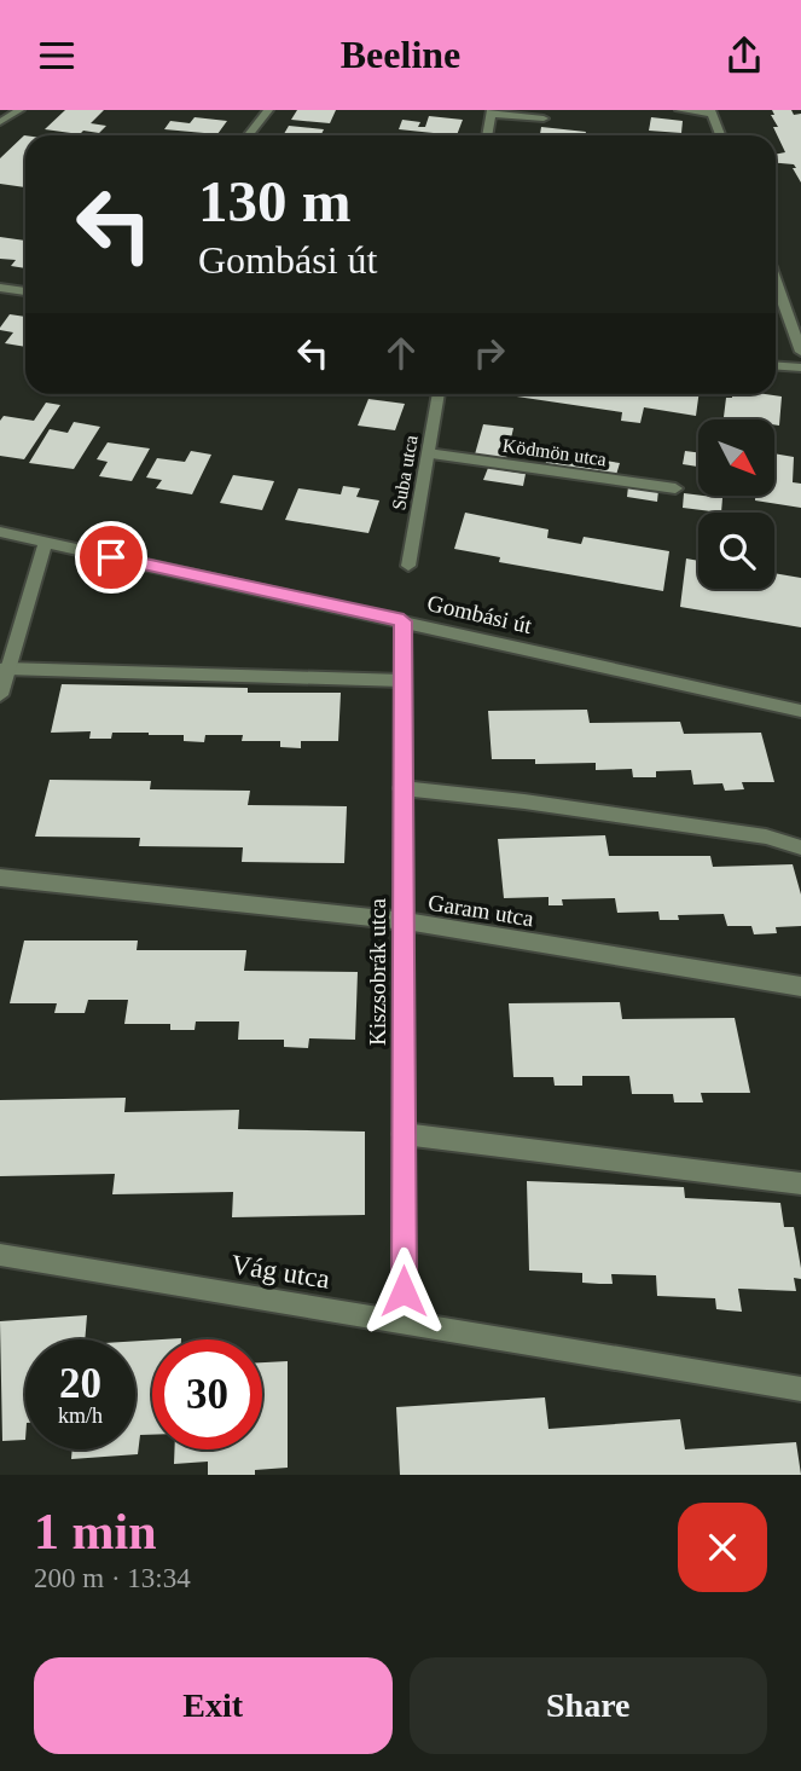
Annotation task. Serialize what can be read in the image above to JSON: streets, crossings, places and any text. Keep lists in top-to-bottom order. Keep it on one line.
{"streets":{"street":["Ködmön utca","Suba utca","Gombási út","Garam utca","Kiszsobrák utca","Vág utca"]},"crossings":[["Ködmön utca","Suba utca"],["Gombási út","Kiszsobrák utca"],["Garam utca","Kiszsobrák utca"],["Kiszsobrák utca","Vág utca"]],"north":"bottom right","page":{"header":"Beeline","turn":["130 m","Gombási út"],"speed":"20 km/h","limit":"30","heading":["1 min","200 m · 13:34"],"buttons":["Exit","Share"]}}
